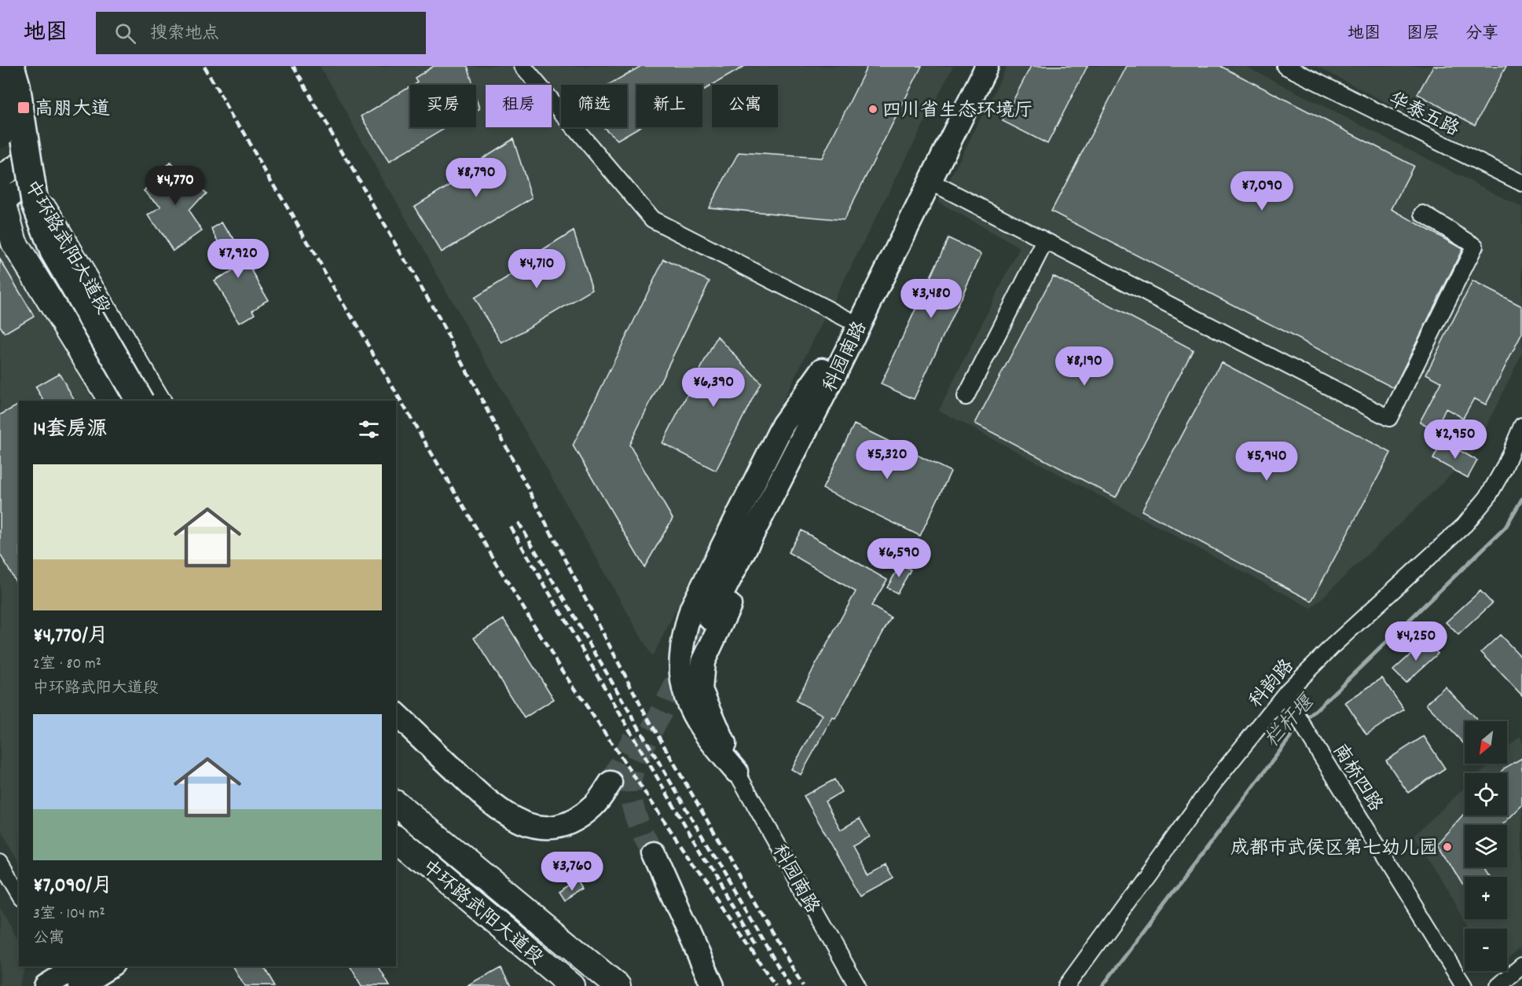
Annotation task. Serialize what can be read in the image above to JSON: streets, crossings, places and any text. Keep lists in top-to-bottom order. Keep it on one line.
{"streets":{"main road":["中环路武阳大道段"],"street":["华泰五路","科园南路","科韵路","南桥四路"]},"crossings":[["科韵路","南桥四路"]],"water":["栏杆堰"],"places":{"transit":["高朋大道"],"other":["四川省生态环境厅","成都市武侯区第七幼儿园"]},"north":"bottom left","page":{"header":"地图","search":"搜索地点","nav":["地图","图层","分享"],"chip":["买房","租房","筛选","新上","公寓"],"price":["¥8,790","¥4,770","¥7,090","¥7,920","¥4,710","¥3,480","¥8,190","¥6,390","¥2,950","¥5,320","¥5,940","¥6,590","¥4,250","¥3,760"],"heading":"14套房源","list":[{"name":"¥4,770/月","note":"2室 · 80 m² · 中环路武阳大道段"},{"name":"¥7,090/月","note":"3室 · 104 m² · 公寓"}],"map_buttons":["+","−"]}}
